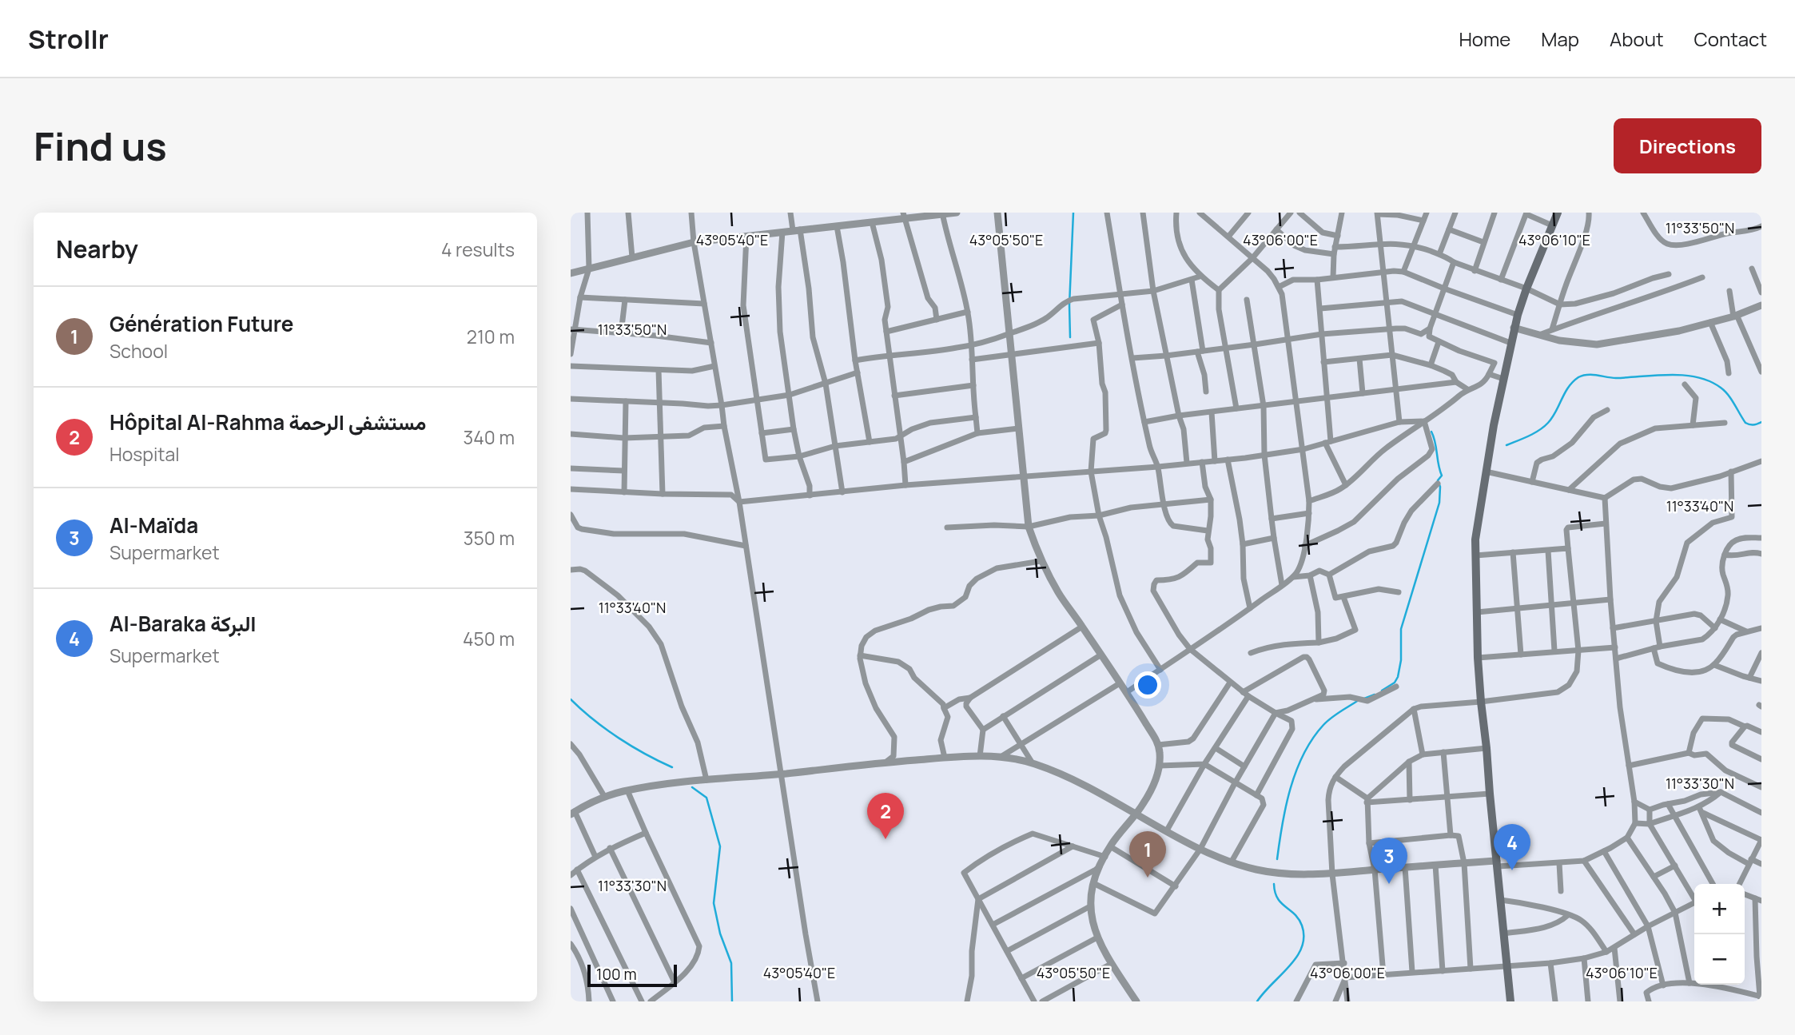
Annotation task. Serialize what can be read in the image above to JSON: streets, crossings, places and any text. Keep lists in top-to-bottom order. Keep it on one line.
{"scale_bar":"100 m","page":{"header":"Strollr","nav":["Home","Map","About","Contact"],"buttons":"Directions","title":"Find us","heading":["Nearby","4 results"],"list":[{"mark":"1","name":"Génération Future","note":"School","value":"210 m"},{"mark":"2","name":"Hôpital Al-Rahma مستشفى الرحمة","note":"Hospital","value":"340 m"},{"mark":"3","name":"Al-Maïda","note":"Supermarket","value":"350 m"},{"mark":"4","name":"Al-Baraka البركة","note":"Supermarket","value":"450 m"}],"pins":["2","4","1","3"],"map_buttons":["+","−"],"scale":"100 m"},"coordinates":["11°33'50\"N","43°05'40\"E","43°05'50\"E","43°06'00\"E","43°06'10\"E","11°33'40\"N","11°33'30\"N"]}
